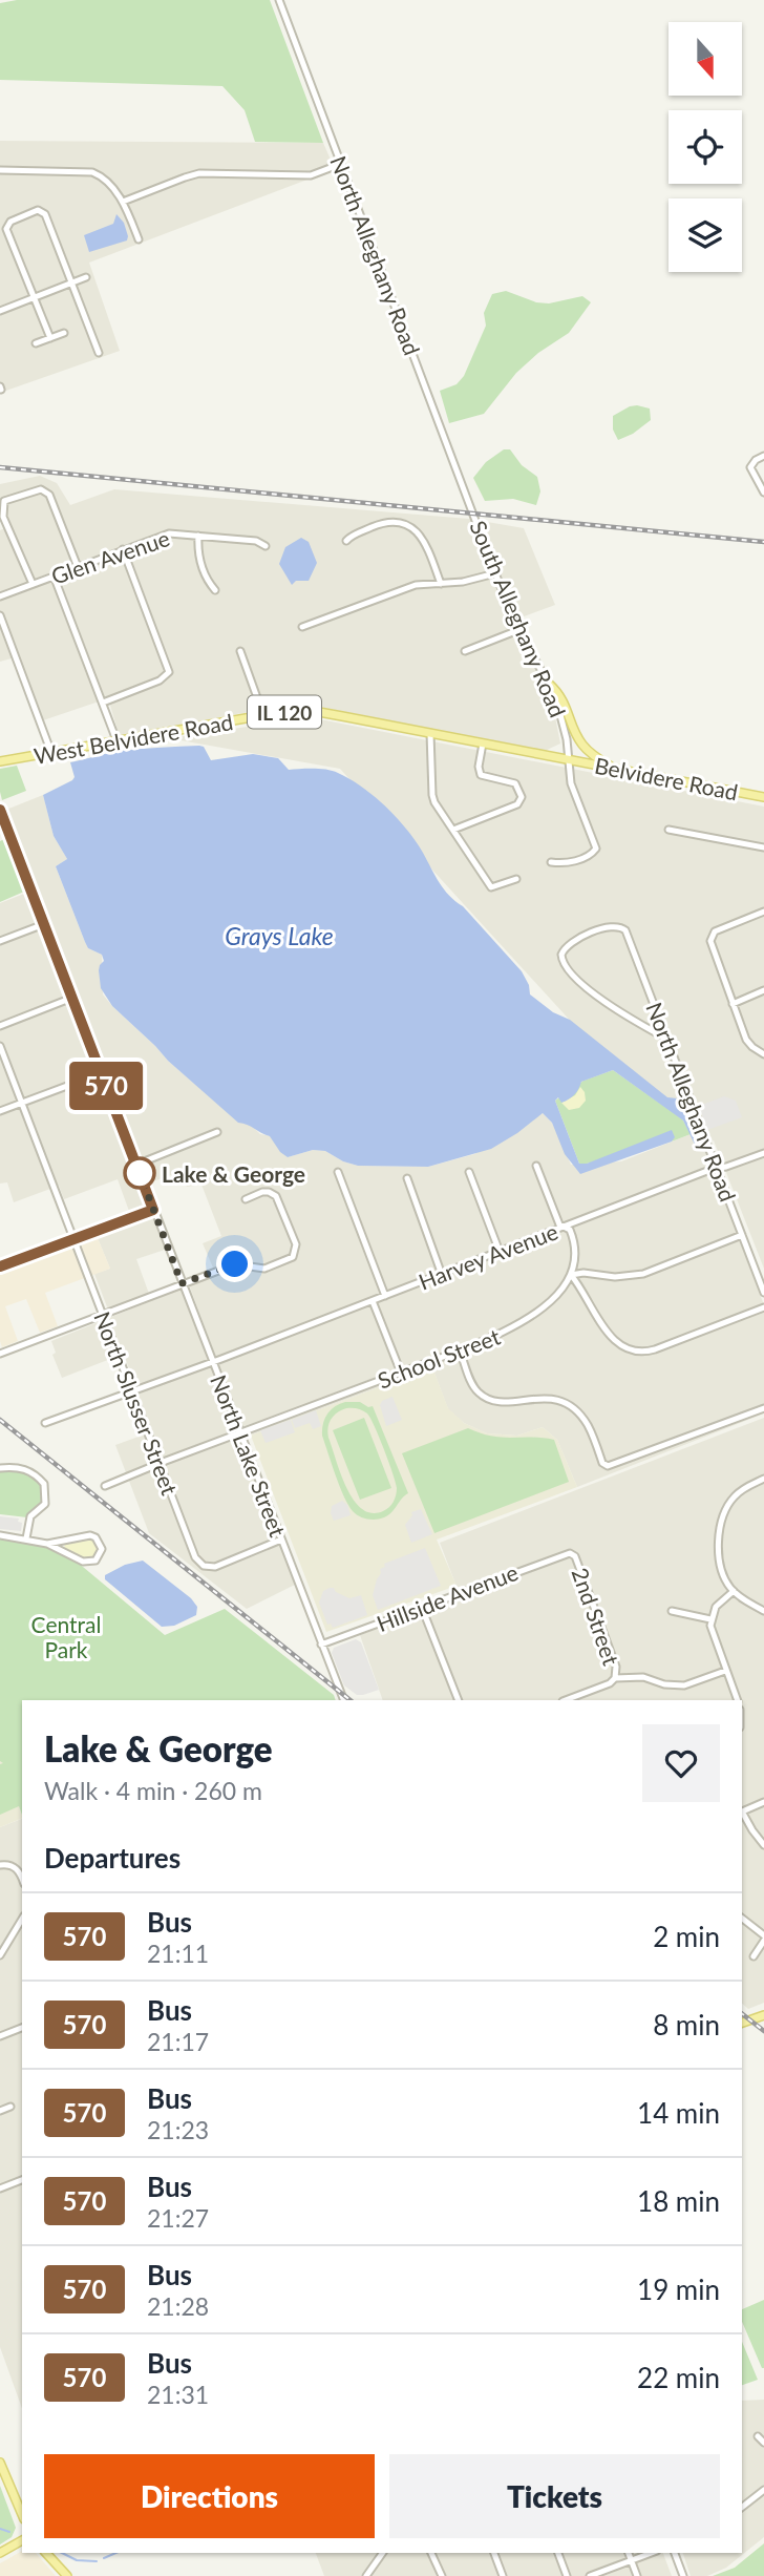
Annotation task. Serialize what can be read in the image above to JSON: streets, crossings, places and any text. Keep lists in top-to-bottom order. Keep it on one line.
{"streets":{"main road":["IL 120","West Belvidere Road","Belvidere Road"],"street":["North Alleghany Road","Glen Avenue","South Alleghany Road","Harvey Avenue","School Street","North Slusser Street","North Lake Street","Hillside Avenue","2nd Street"]},"crossings":[["North Alleghany Road","South Alleghany Road"],["North Alleghany Road","Harvey Avenue"],["South Alleghany Road","West Belvidere Road"],["South Alleghany Road","Belvidere Road"],["West Belvidere Road","Belvidere Road"],["Harvey Avenue","North Slusser Street"],["Harvey Avenue","North Lake Street"],["School Street","North Slusser Street"],["School Street","North Lake Street"],["North Slusser Street","North Lake Street"],["North Lake Street","Hillside Avenue"],["Hillside Avenue","2nd Street"]],"water":["Grays Lake"],"parks":["Central Park"],"places":["Lake & George"],"lines":["bus line 570"],"north":"bottom","page":{"on_map":"570","heading":[["Lake & George","Walk · 4 min · 260 m"],"Departures"],"list":[{"mark":"570","name":"Bus","note":"21:11","value":"2 min"},{"mark":"570","name":"Bus","note":"21:17","value":"8 min"},{"mark":"570","name":"Bus","note":"21:23","value":"14 min"},{"mark":"570","name":"Bus","note":"21:27","value":"18 min"},{"mark":"570","name":"Bus","note":"21:28","value":"19 min"},{"mark":"570","name":"Bus","note":"21:31","value":"22 min"}],"buttons":["Directions","Tickets"]}}
